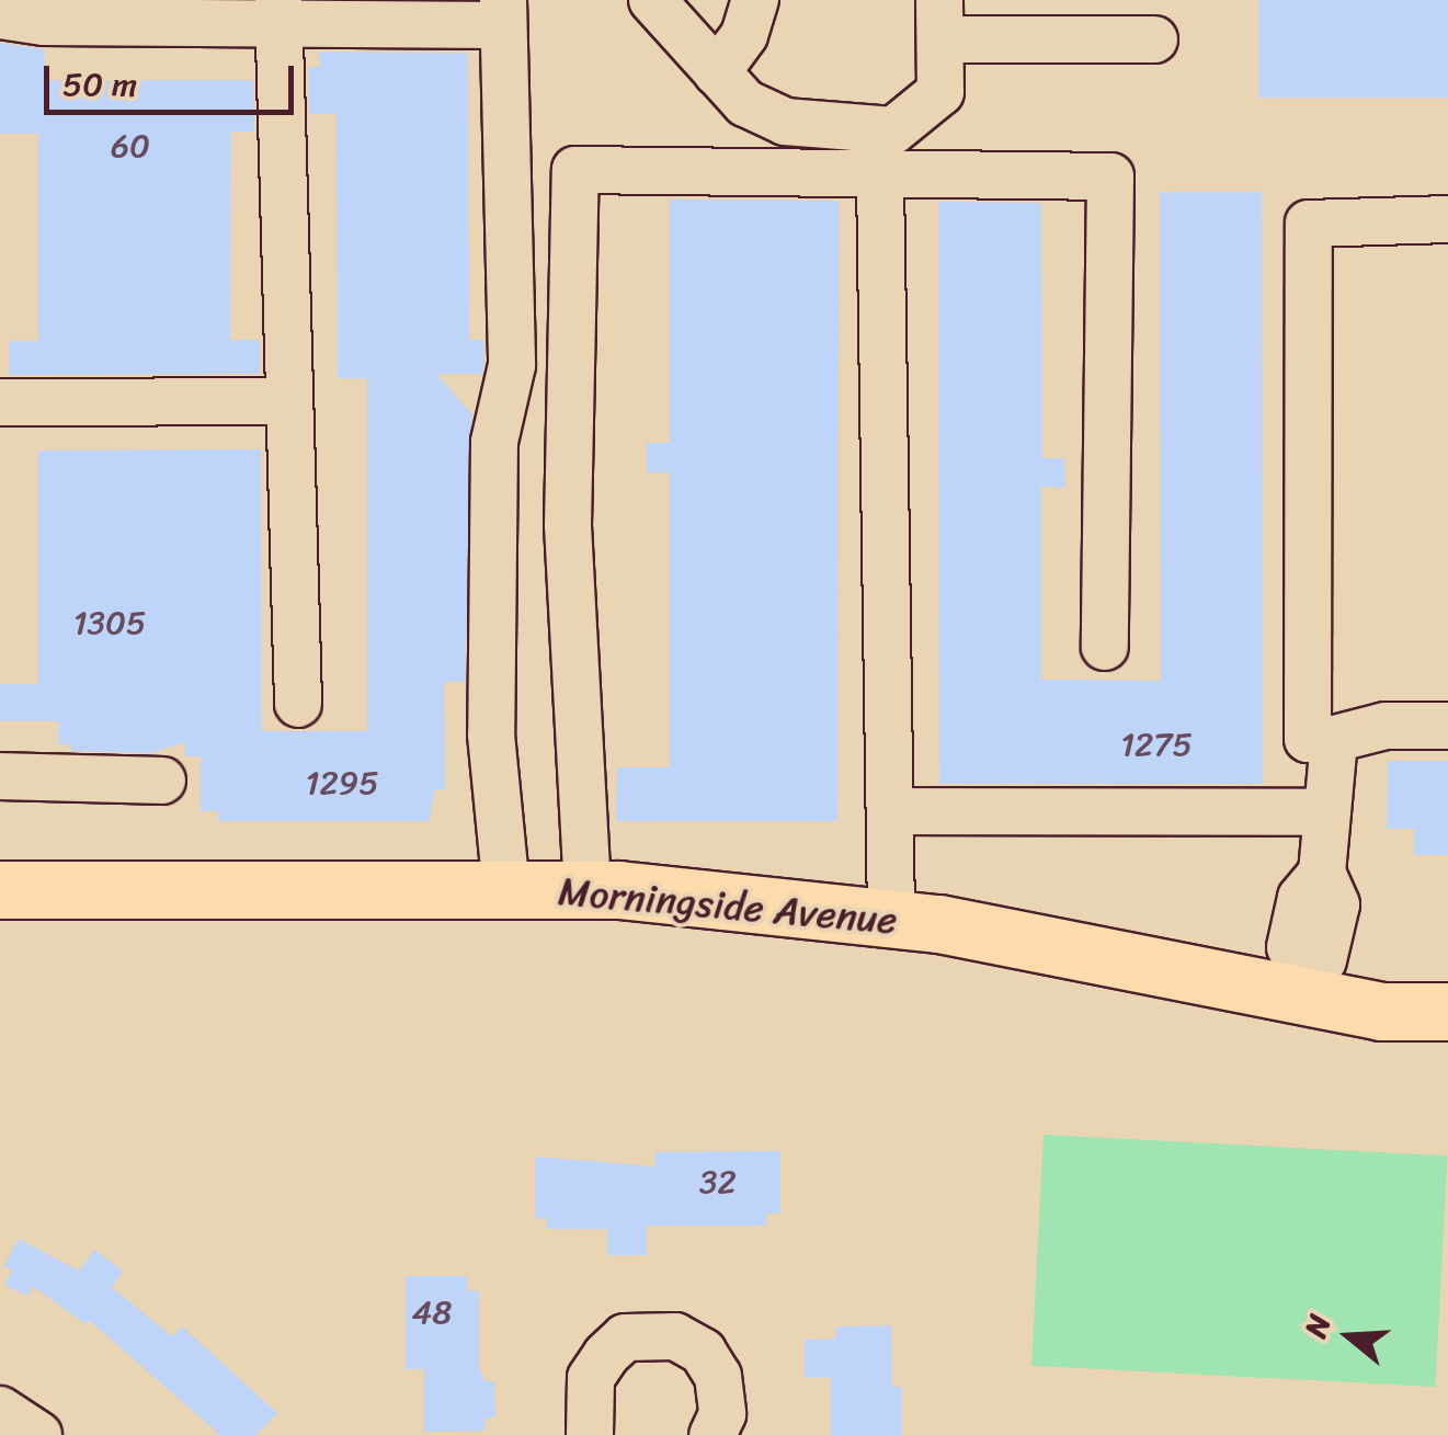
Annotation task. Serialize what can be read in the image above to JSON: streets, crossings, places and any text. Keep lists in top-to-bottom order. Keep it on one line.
{"streets":{"main road":["Morningside Avenue"]},"house_numbers":["60","1305","1275","1295","32","48"],"scale_bar":"50 m","north":"left"}
